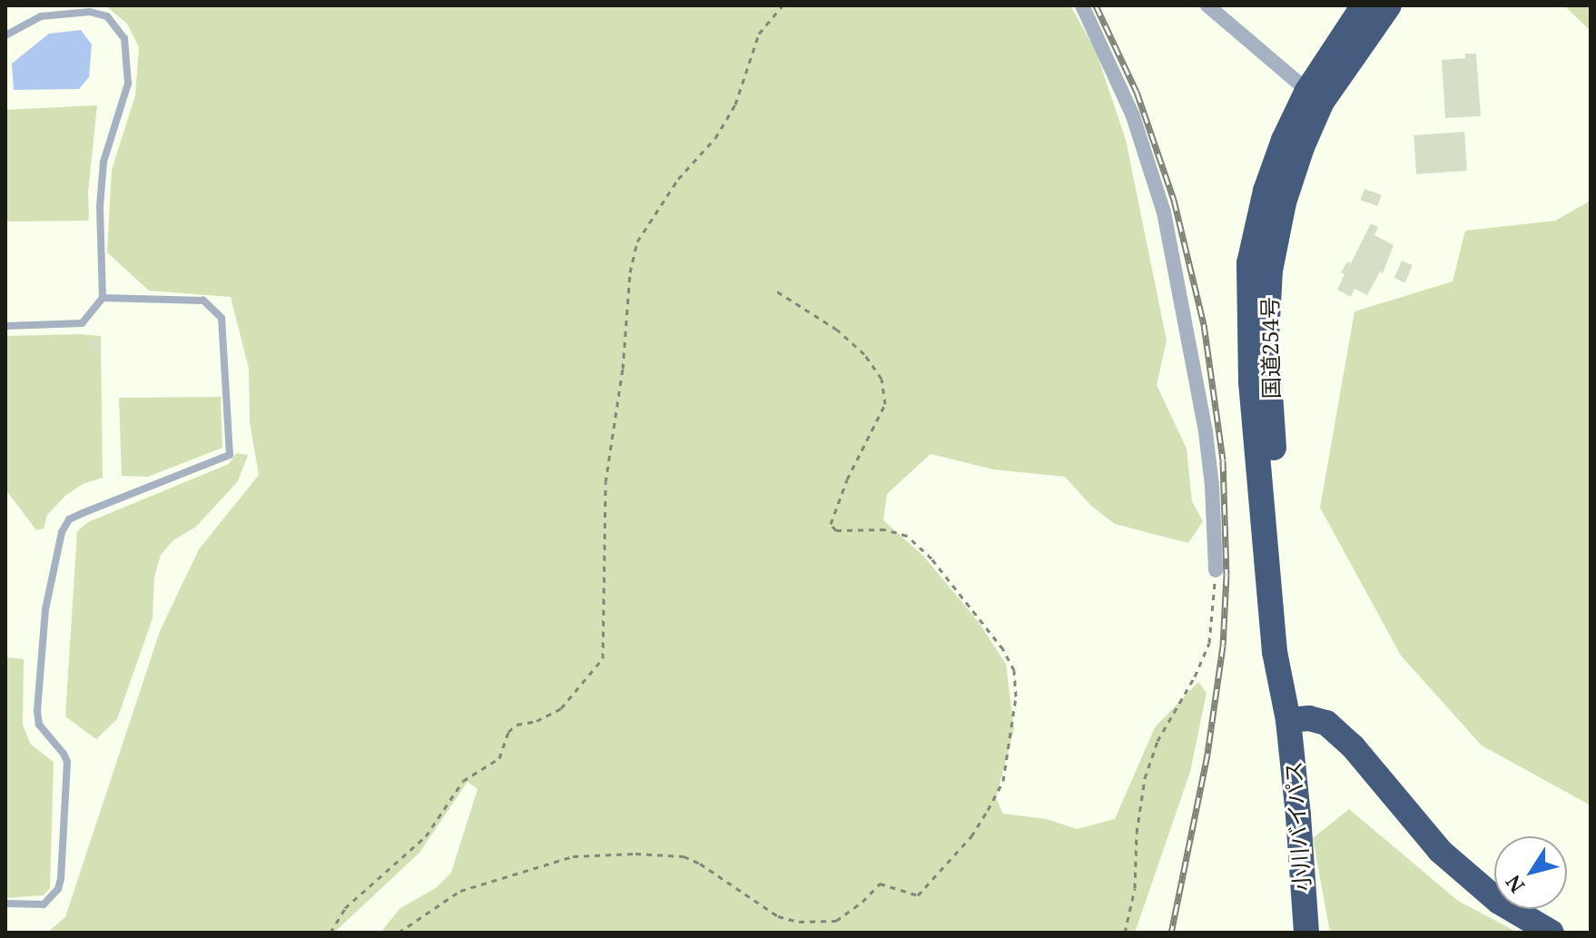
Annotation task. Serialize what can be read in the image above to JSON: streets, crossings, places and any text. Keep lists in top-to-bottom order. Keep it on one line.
{"streets":{"highway":["国道254号","小川バイパス"]},"crossings":[["国道254号","小川バイパス"]],"north":"bottom left"}
